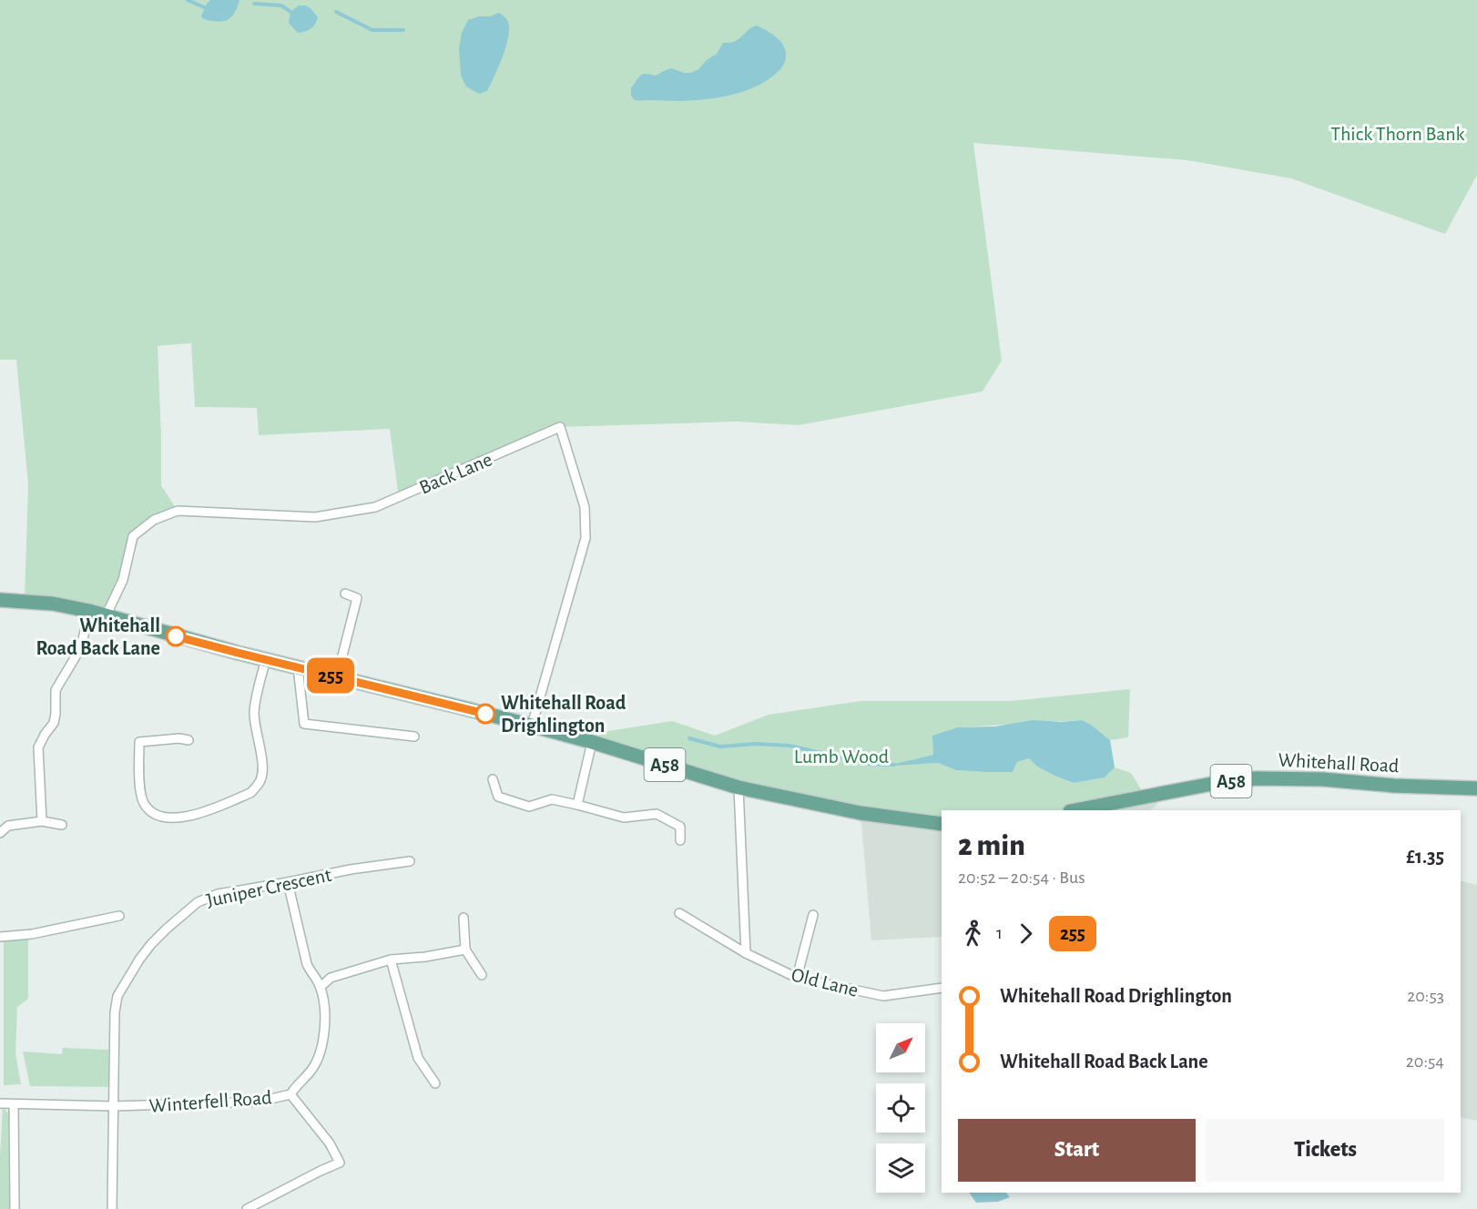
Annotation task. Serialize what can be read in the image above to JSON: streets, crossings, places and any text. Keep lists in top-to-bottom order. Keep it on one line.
{"streets":{"main road":["Whitehall Road","A58"],"street":["Back Lane","Juniper Crescent","Old Lane","Winterfell Road"]},"crossings":[["Back Lane","A58"],["Juniper Crescent","Winterfell Road"]],"parks":["Thick Thorn Bank","Lumb Wood"],"places":["Whitehall Road Back Lane","Whitehall Road Drighlington"],"lines":["bus line 255"],"north":"top right","page":{"on_map":"255","heading":["2 min","20:52 – 20:54 · Bus","£1.35"],"legs":["1","255"],"list":[{"name":"Whitehall Road Drighlington","value":"20:53"},{"name":"Whitehall Road Back Lane","value":"20:54"}],"buttons":["Start","Tickets"]}}
